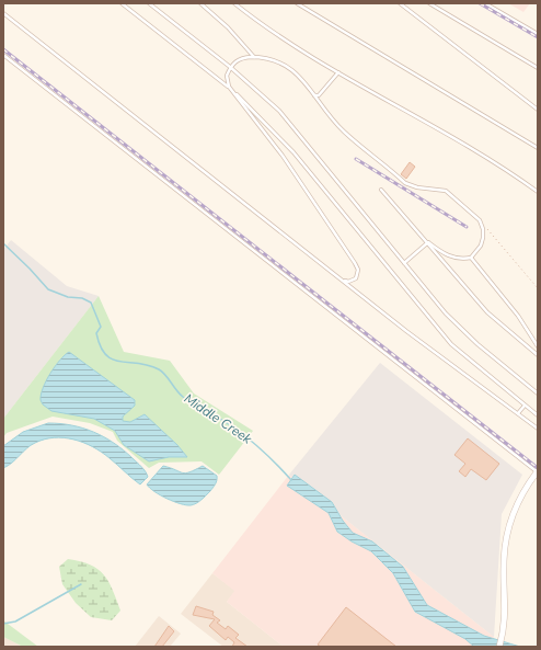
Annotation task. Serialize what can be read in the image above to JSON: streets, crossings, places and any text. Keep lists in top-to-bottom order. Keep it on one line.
{"water":["Middle Creek"]}
